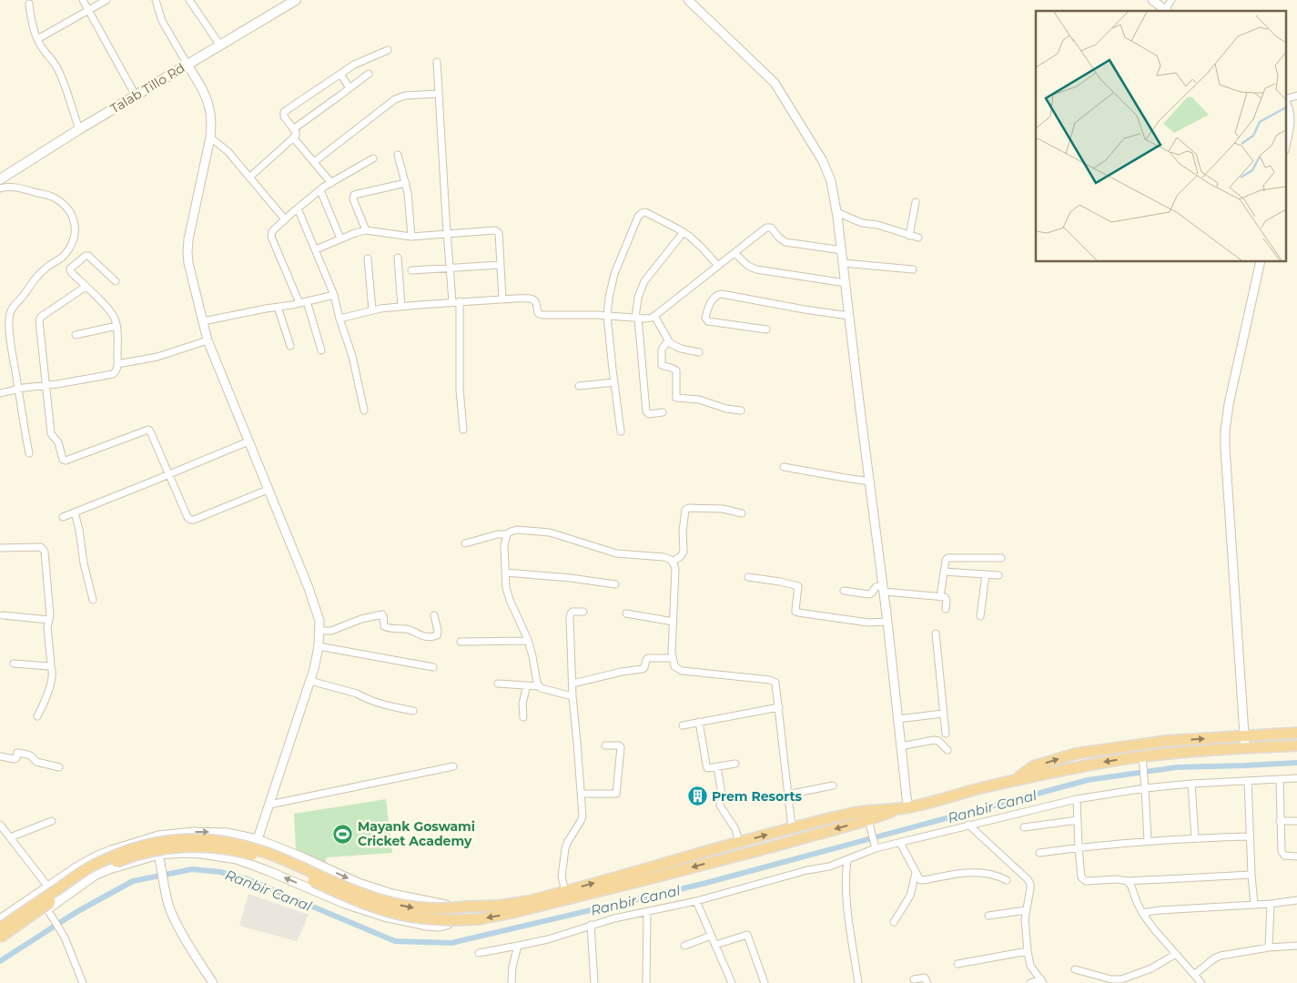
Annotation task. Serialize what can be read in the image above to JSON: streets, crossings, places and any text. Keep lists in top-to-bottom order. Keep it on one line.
{"streets":{"main road":["Talab Tillo Rd"]},"water":["Ranbir Canal"],"places":{"building":["Prem Resorts"],"sports":["Mayank Goswami Cricket Academy"]}}
